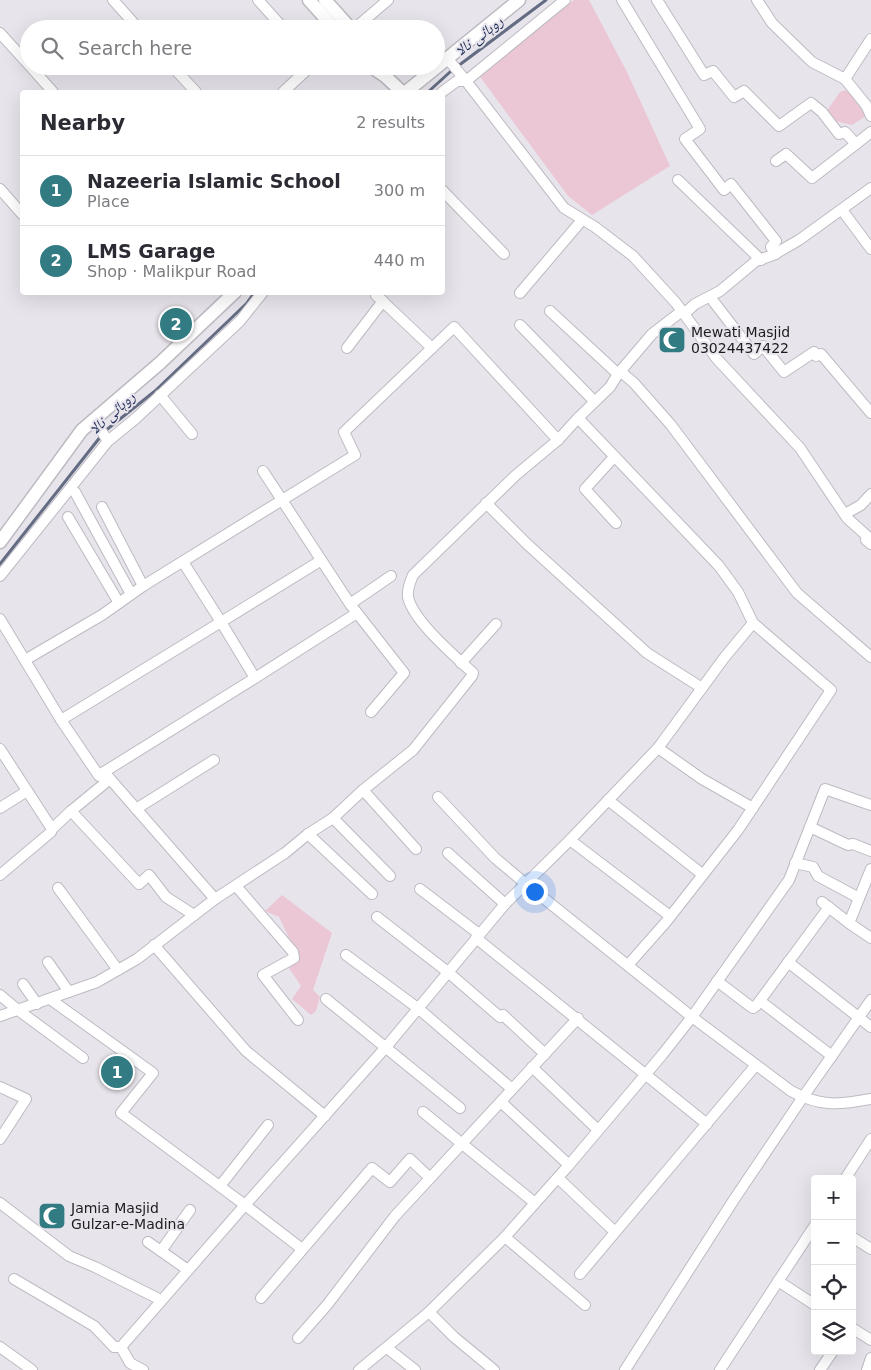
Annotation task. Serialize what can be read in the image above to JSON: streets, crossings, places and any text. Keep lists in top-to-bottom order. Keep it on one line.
{"water":["روہائی نالا"],"places":{"mosque":["Mewati Masjid 03024437422","Jamia Masjid Gulzar-e-Madina"]},"page":{"search":"Search here","heading":["Nearby","2 results"],"list":[{"mark":"1","name":"Nazeeria Islamic School","note":"Place","value":"300 m"},{"mark":"2","name":"LMS Garage","note":"Shop · Malikpur Road","value":"440 m"}],"pins":["2","1"],"map_buttons":["+","−"]}}
